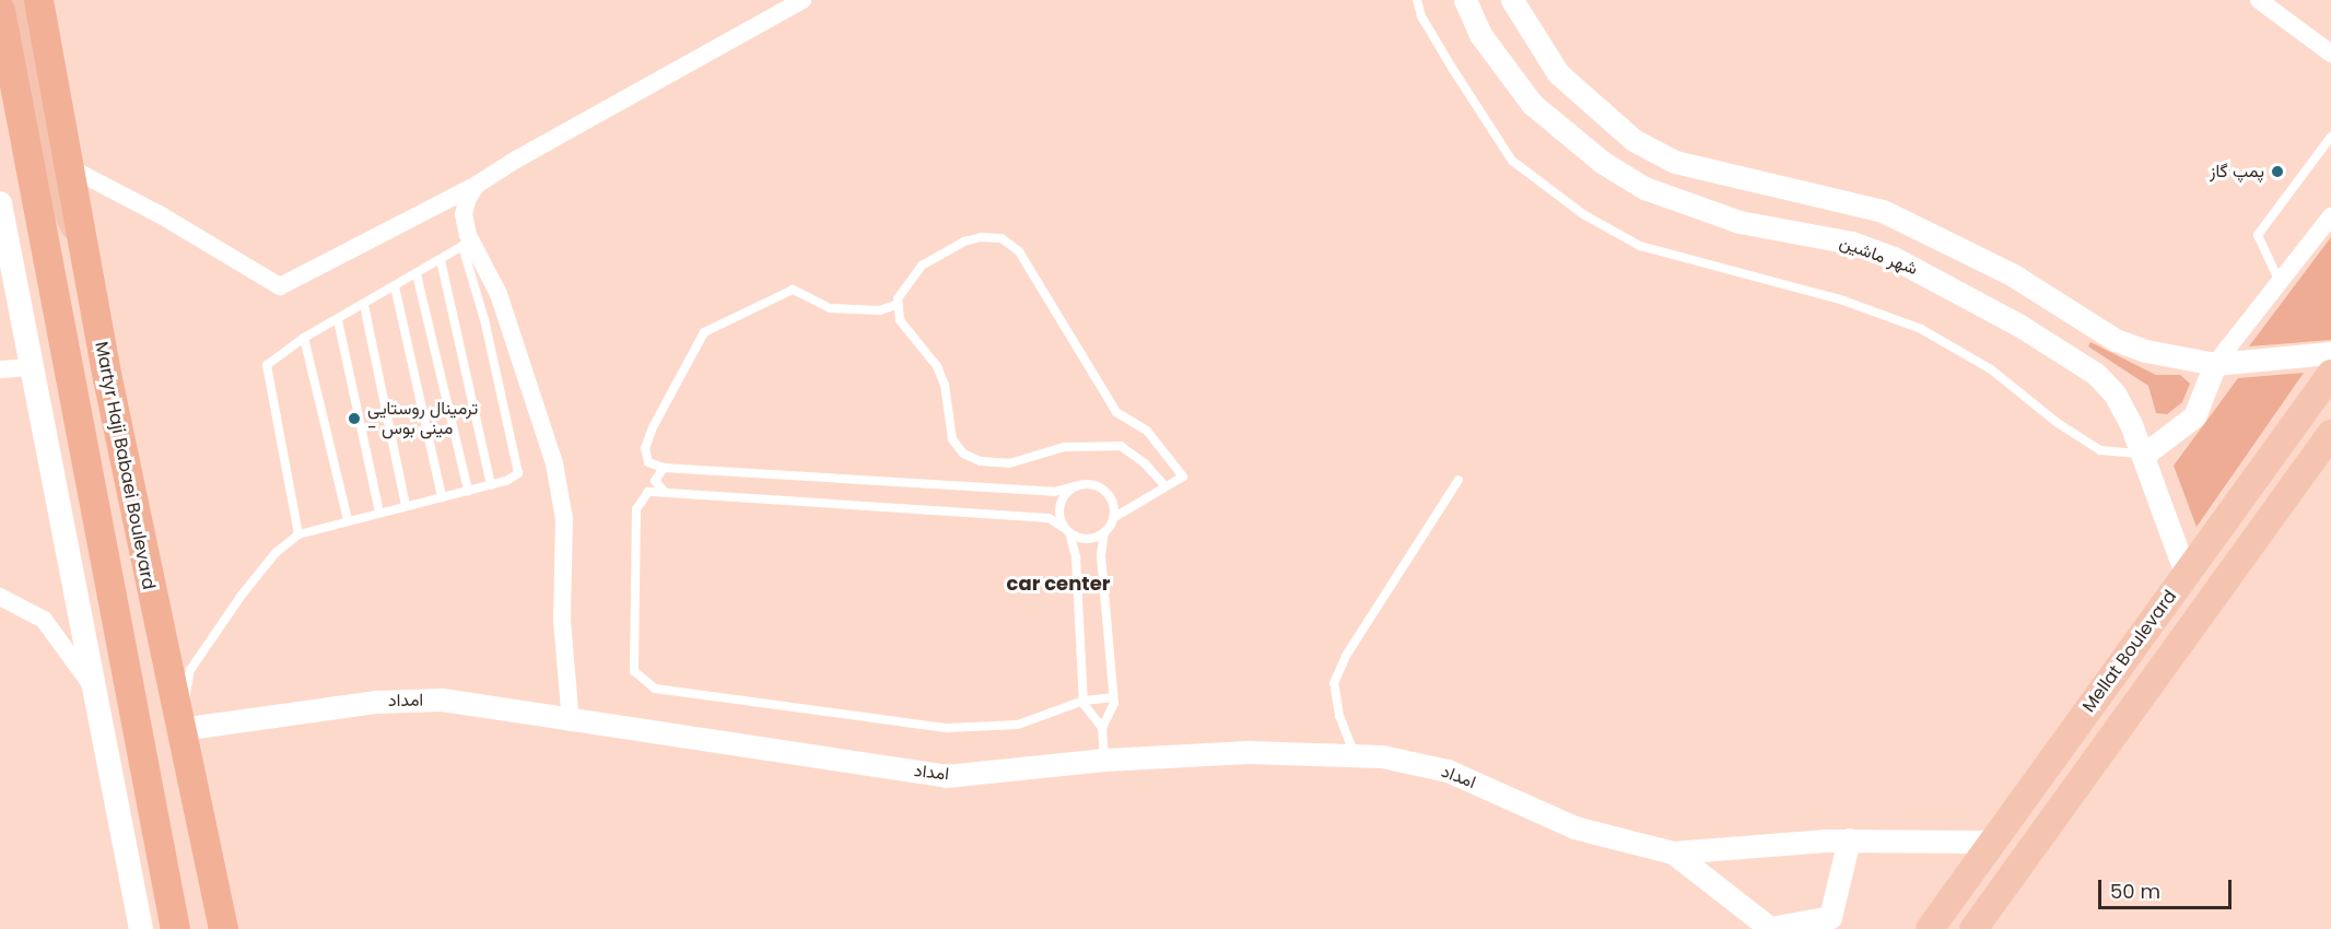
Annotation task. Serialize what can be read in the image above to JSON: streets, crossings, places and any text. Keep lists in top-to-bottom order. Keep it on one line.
{"streets":{"highway":["Martyr Haji Babaei Boulevard"],"main road":["Mellat Boulevard"],"street":["شهر ماشین","امداد"]},"crossings":[["شهر ماشین","Mellat Boulevard"],["Martyr Haji Babaei Boulevard","امداد"]],"districts":["car center"],"places":["پمپ گاز","ترمینال روستایی - مینی بوس"],"scale_bar":"50 m"}
